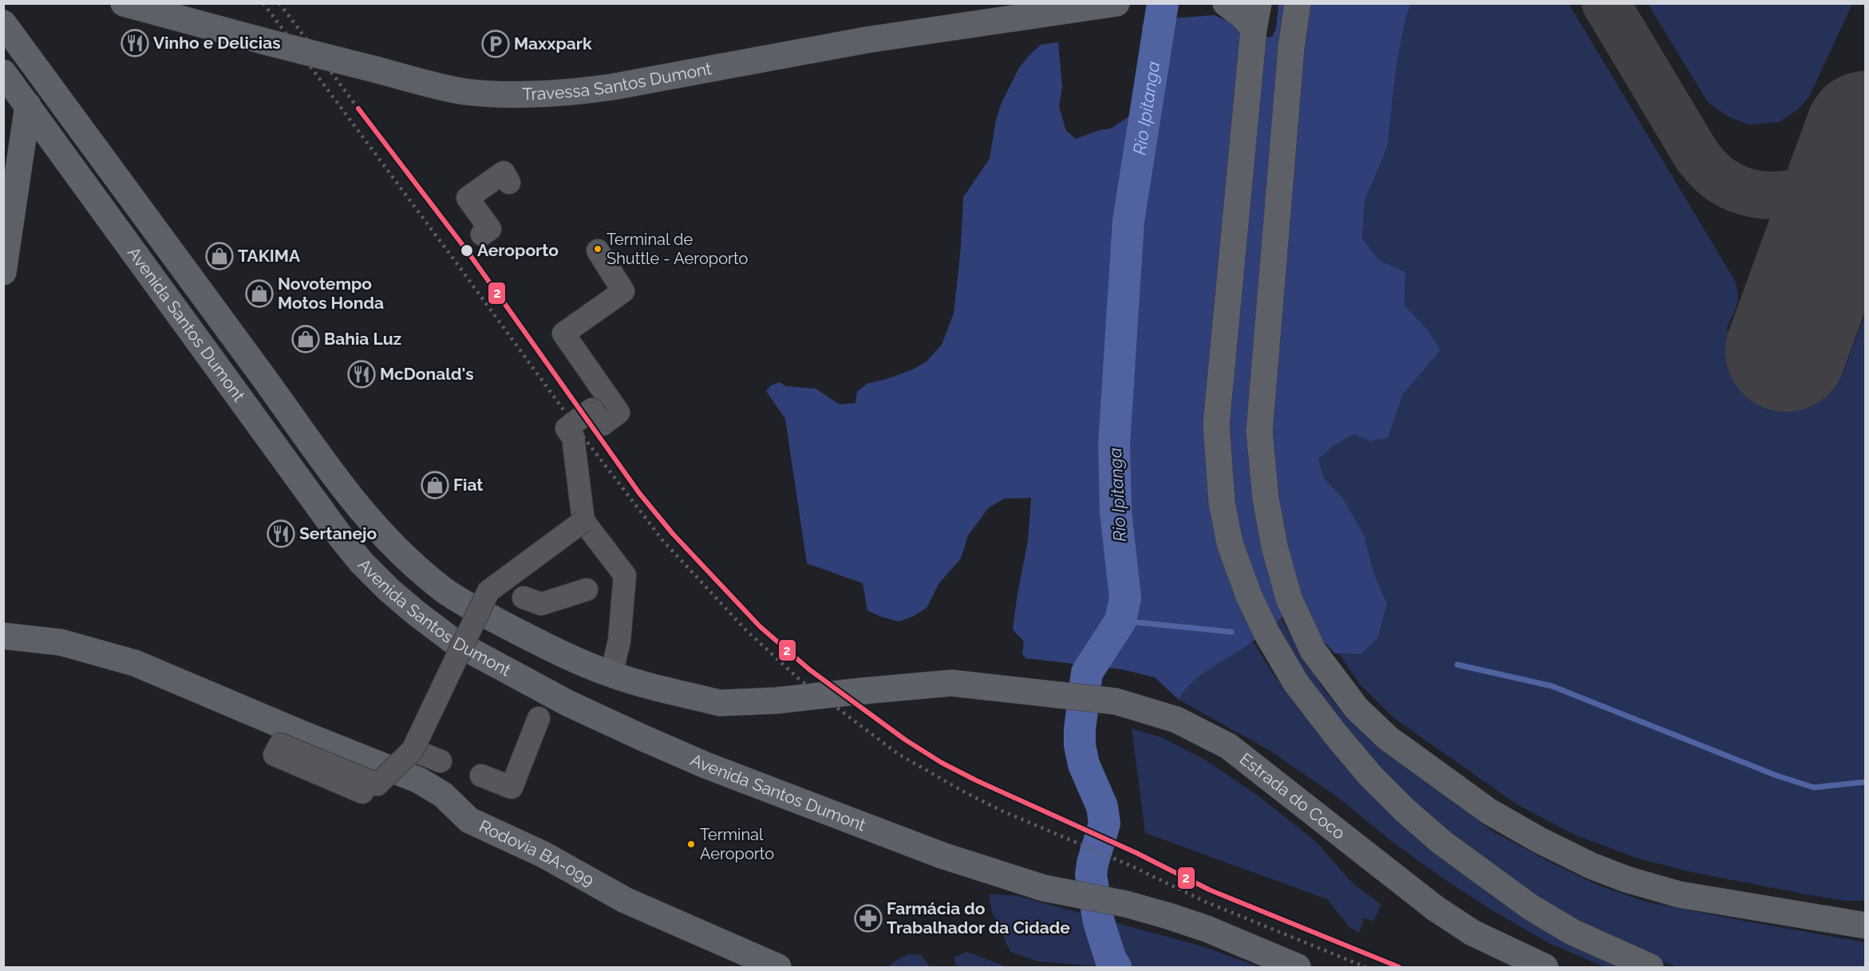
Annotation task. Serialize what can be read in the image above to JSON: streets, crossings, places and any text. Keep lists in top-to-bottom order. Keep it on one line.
{"streets":{"highway":["Avenida Santos Dumont","Estrada do Coco"],"main road":["Travessa Santos Dumont","Rodovia BA-099"]},"crossings":[["Avenida Santos Dumont","Estrada do Coco"]],"water":["Rio Ipitanga"],"places":{"restaurant":["Vinho e Delicias","McDonald's","Sertanejo"],"parking":["Maxxpark"],"other":["Terminal de Shuttle - Aeroporto","Aeroporto","Terminal Aeroporto"],"shop":["TAKIMA","Novotempo Motos Honda","Bahia Luz","Fiat"],"pharmacy":["Farmácia do Trabalhador da Cidade"]},"lines":["transit line 2"]}
